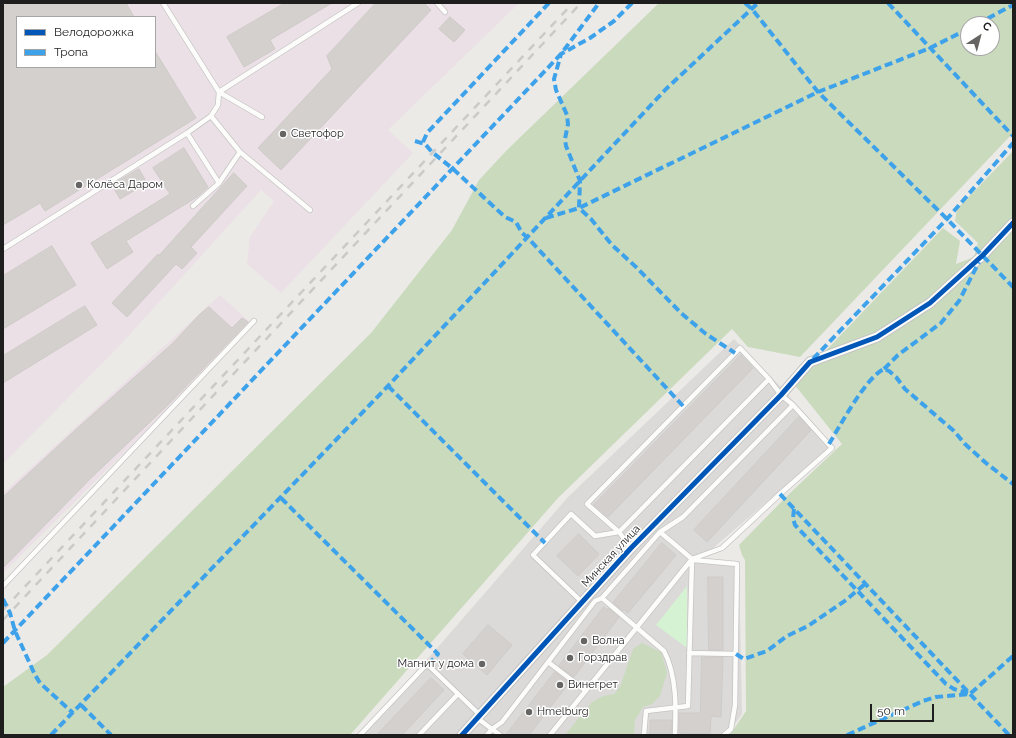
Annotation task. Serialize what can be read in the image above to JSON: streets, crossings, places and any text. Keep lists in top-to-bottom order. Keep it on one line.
{"streets":{"street":["Минская улица"]},"places":["Светофор","Колёса Даром","Волна","Горздрав","Магнит у дома","Винегрет","Hmelburg"],"legend":["Велодорожка","Тропа"],"scale_bar":"50 m","north":"top right"}
